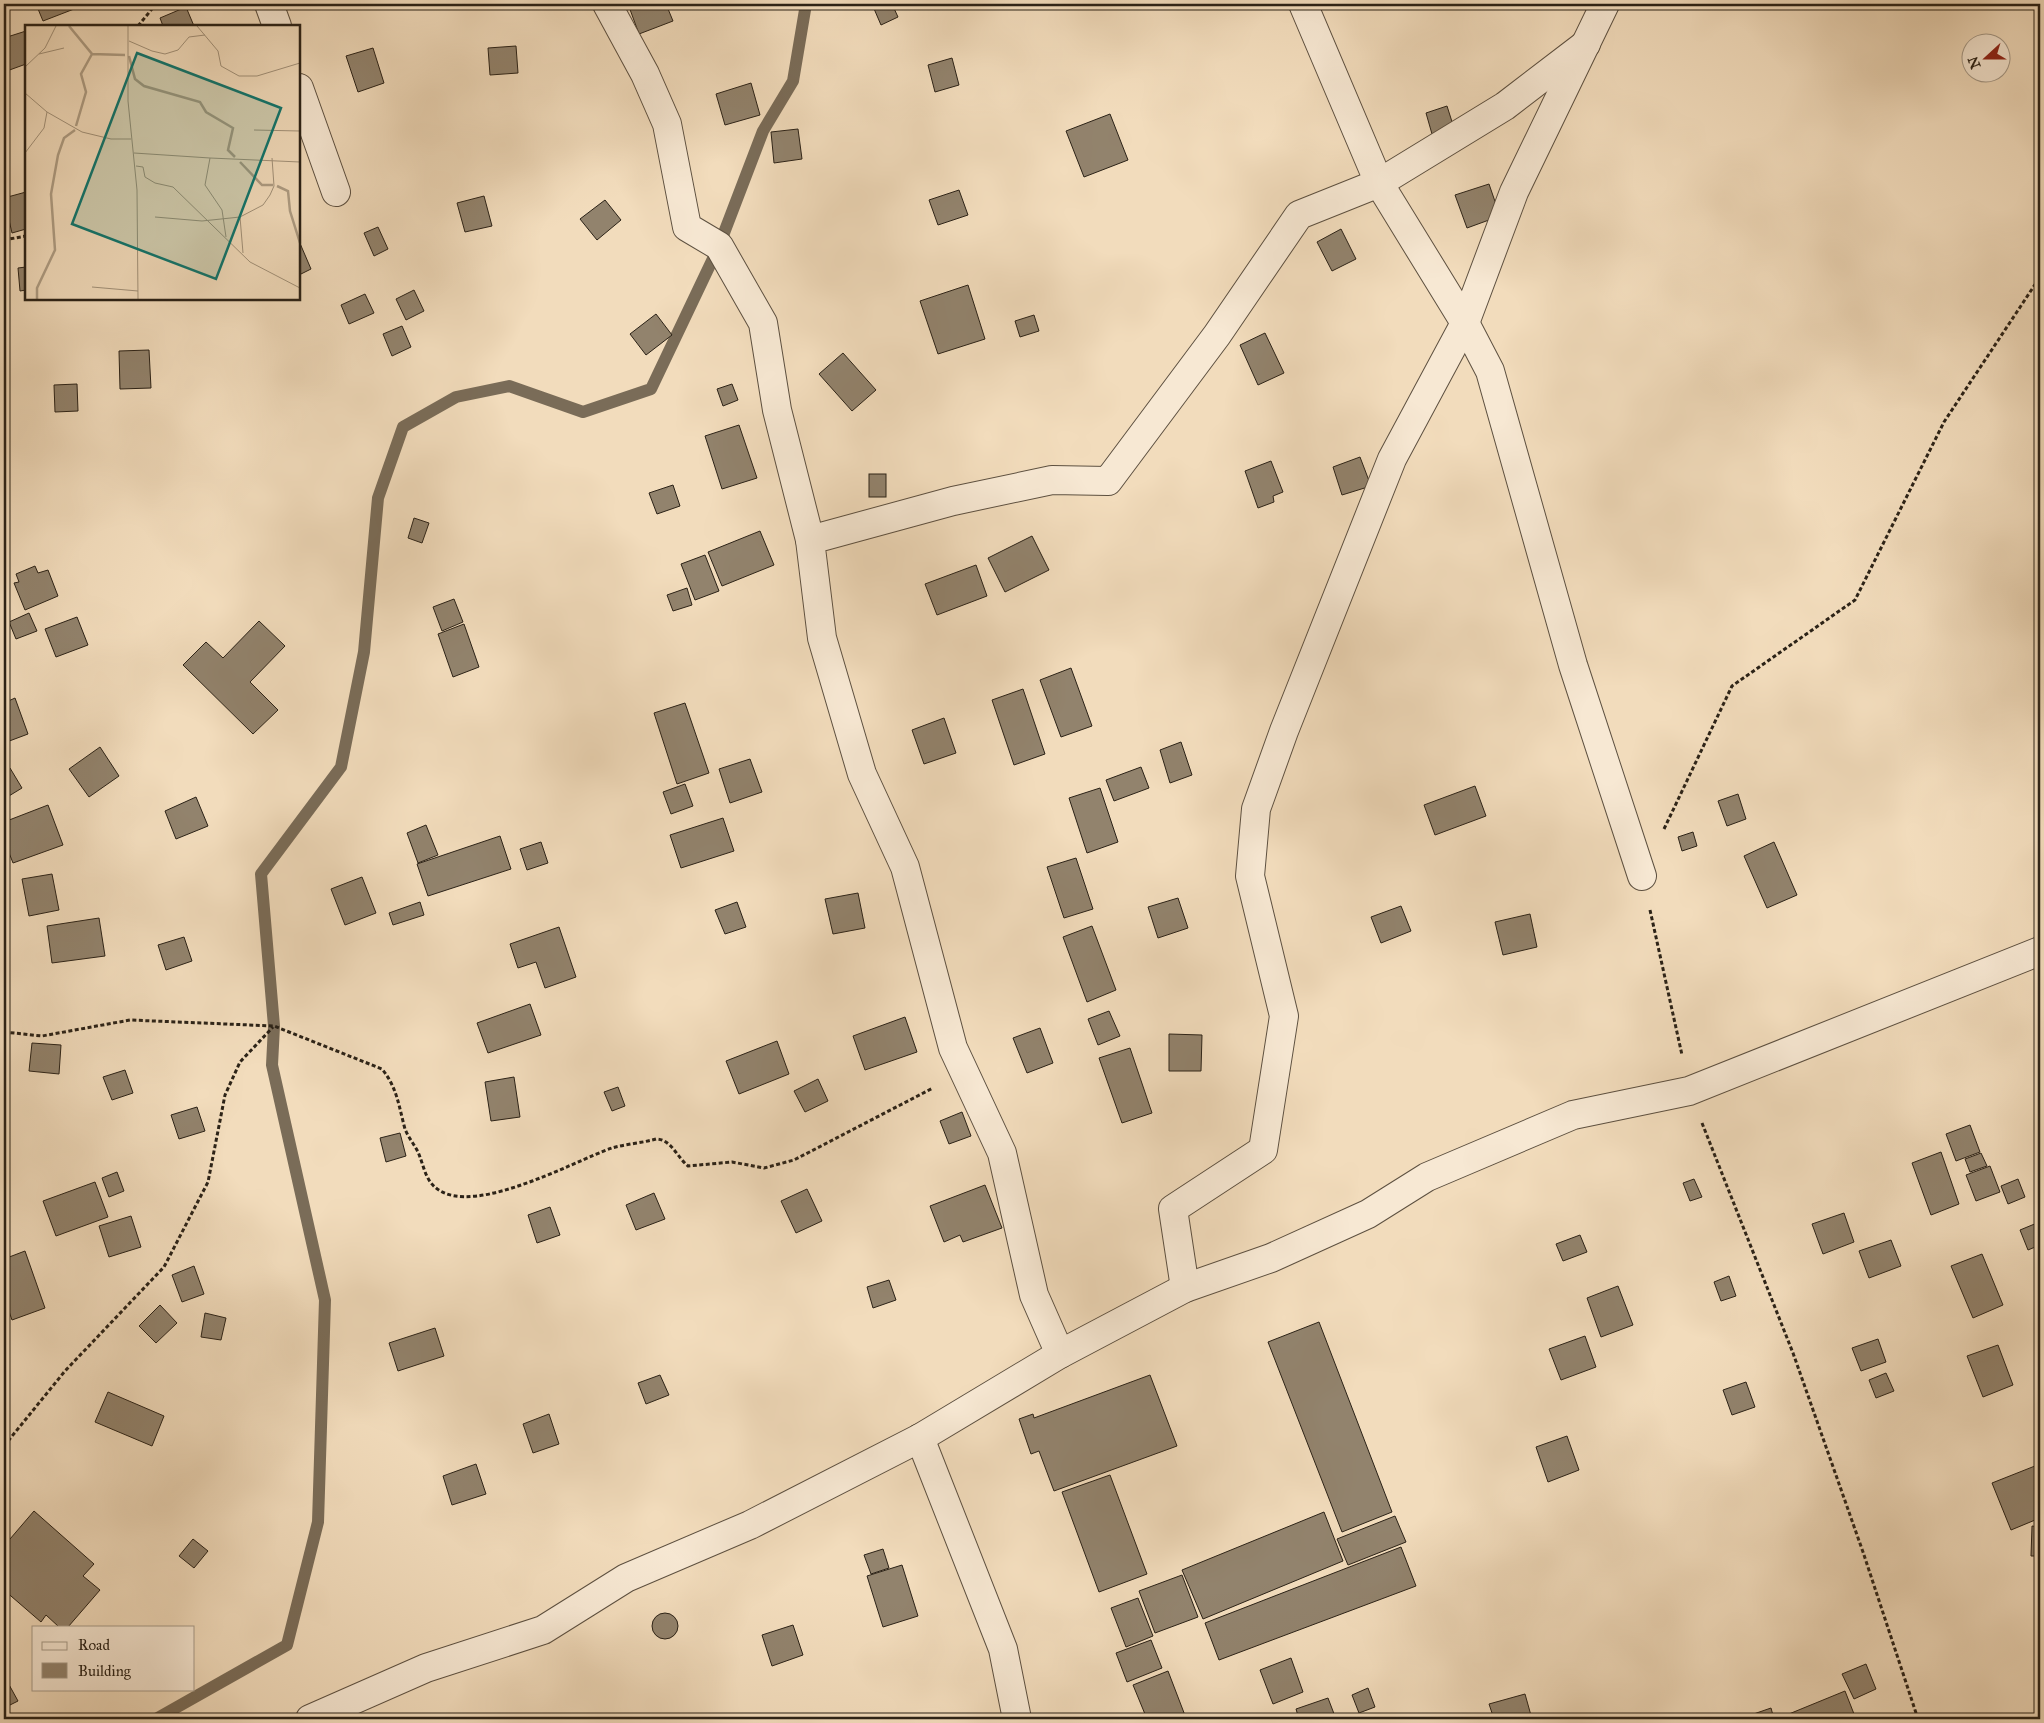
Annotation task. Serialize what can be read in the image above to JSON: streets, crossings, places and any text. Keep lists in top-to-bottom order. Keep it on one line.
{"legend":["Road","Building"],"north":"left"}
